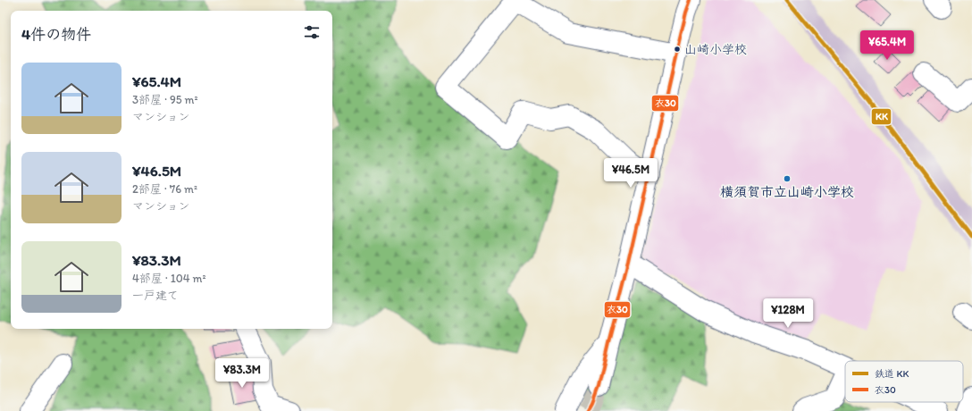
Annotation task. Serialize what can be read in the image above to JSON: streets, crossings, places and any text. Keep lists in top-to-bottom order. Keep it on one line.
{"places":["山崎小学校","横須賀市立山崎小学校"],"lines":["rail line KK","transit line 衣30"],"legend":["鉄道 KK","衣30"],"page":{"heading":"4件の物件","price":["¥65.4M","¥46.5M","¥128M","¥83.3M"],"list":[{"name":"¥65.4M","note":"3部屋 · 95 m² · マンション"},{"name":"¥46.5M","note":"2部屋 · 76 m² · マンション"},{"name":"¥83.3M","note":"4部屋 · 104 m² · 一戸建て"}]}}
